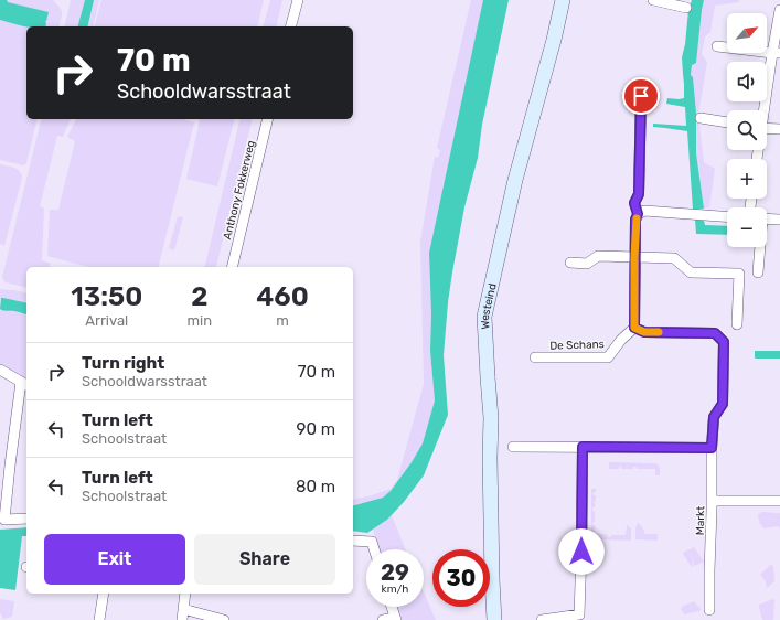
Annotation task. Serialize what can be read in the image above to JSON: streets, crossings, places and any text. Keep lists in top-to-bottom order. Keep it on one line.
{"streets":{"street":["Anthony Fokkerweg","Westeind","De Schans","Markt"]},"north":"top right","page":{"map_buttons":["+","−"],"turn":["70 m","Schooldwarsstraat"],"eta":["13:50","Arrival","2","min","460","m"],"list":[{"name":"Turn right","note":"Schooldwarsstraat","value":"70 m"},{"name":"Turn left","note":"Schoolstraat","value":"90 m"},{"name":"Turn left","note":"Schoolstraat","value":"80 m"}],"buttons":["Exit","Share"],"speed":"29 km/h","limit":"30"}}
